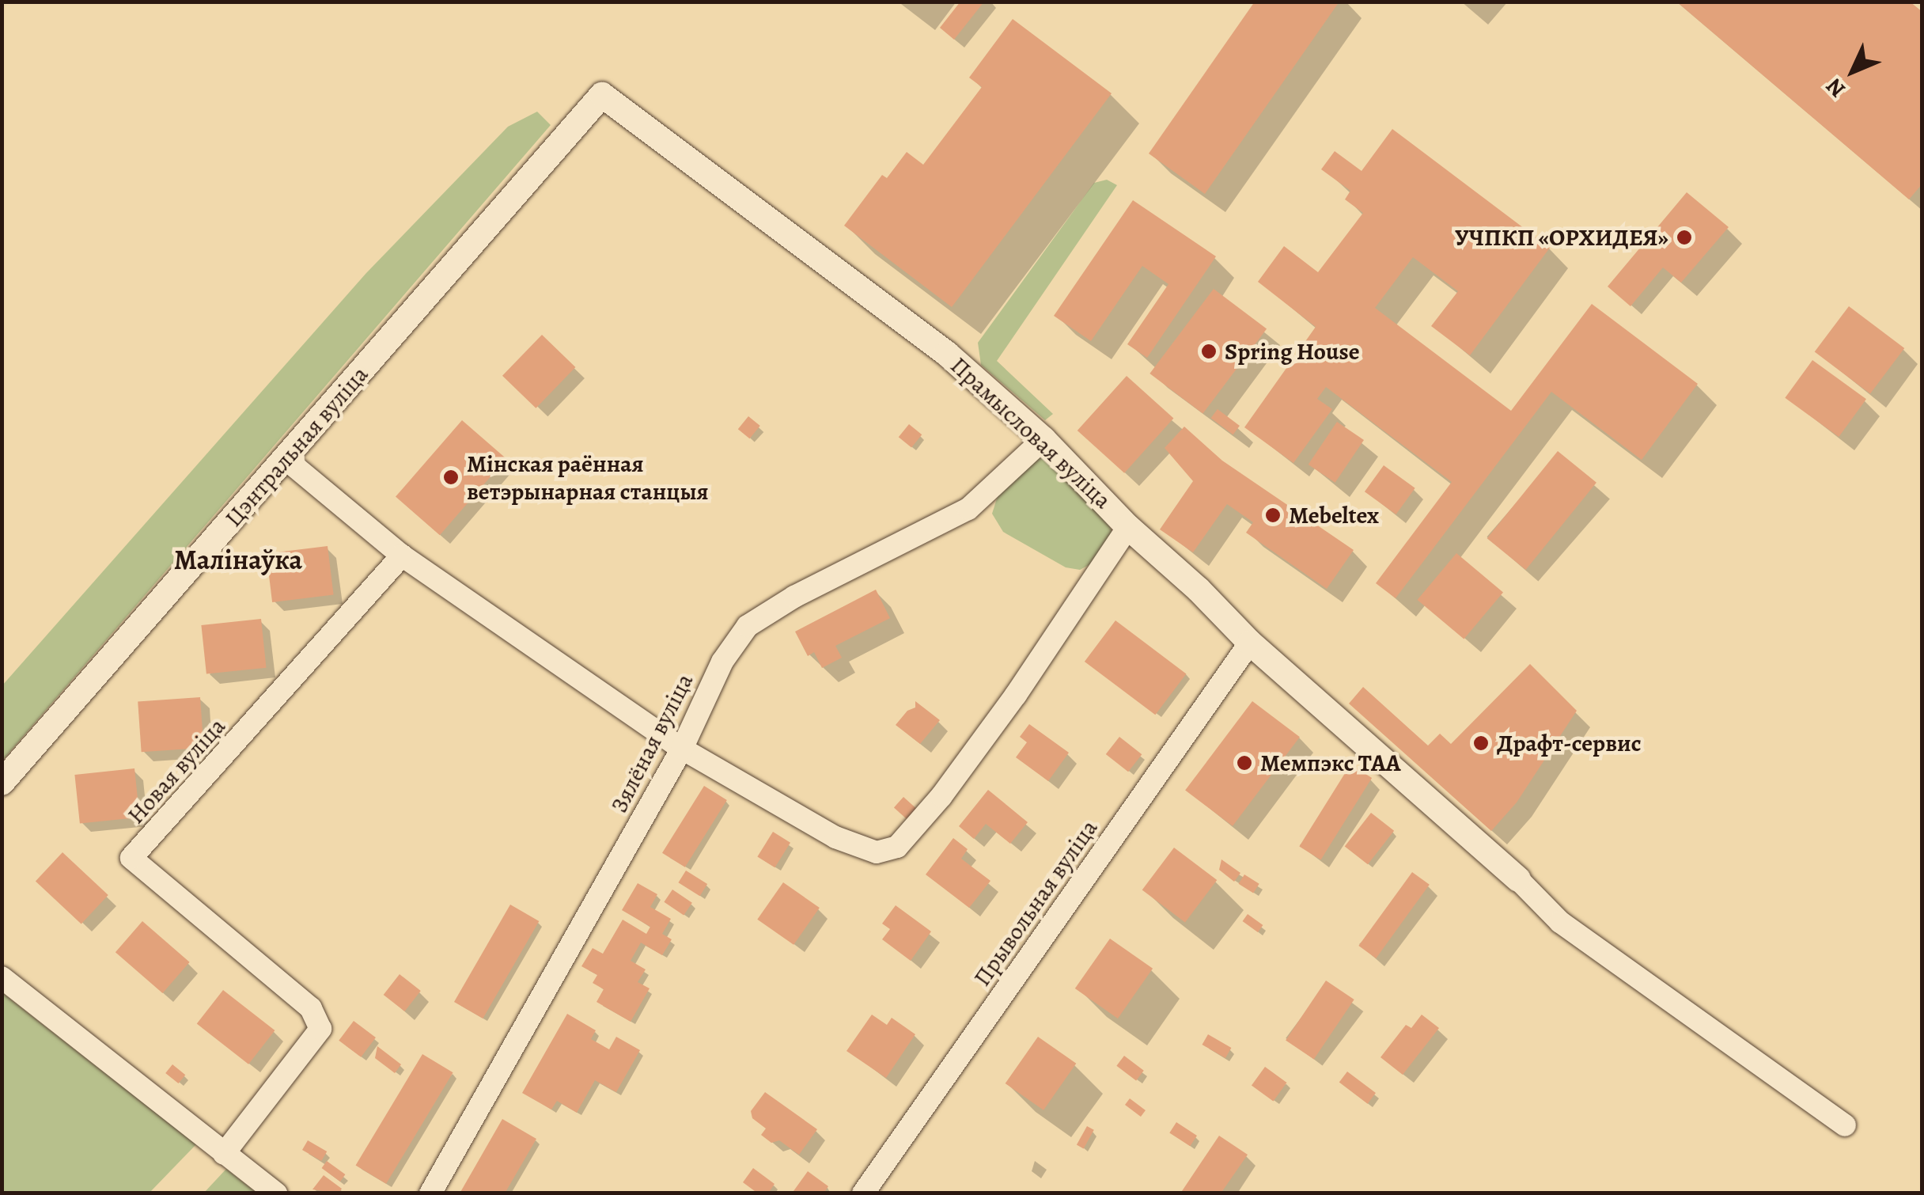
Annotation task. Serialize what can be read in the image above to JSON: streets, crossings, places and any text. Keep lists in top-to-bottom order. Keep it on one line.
{"streets":{"street":["Прамысловая вуліца","Цэнтральная вуліца","Зялёная вуліца","Новая вуліца","Прывольная вуліца"]},"crossings":[["Прамысловая вуліца","Цэнтральная вуліца"],["Прамысловая вуліца","Зялёная вуліца"],["Прамысловая вуліца","Прывольная вуліца"]],"districts":["Малінаўка"],"places":["УЧПКП «ОРХИДЕЯ»","Spring House","Мінская раённая ветэрынарная станцыя","Mebeltex","Драфт-сервис","Мемпэкс ТАА"],"north":"bottom left"}
